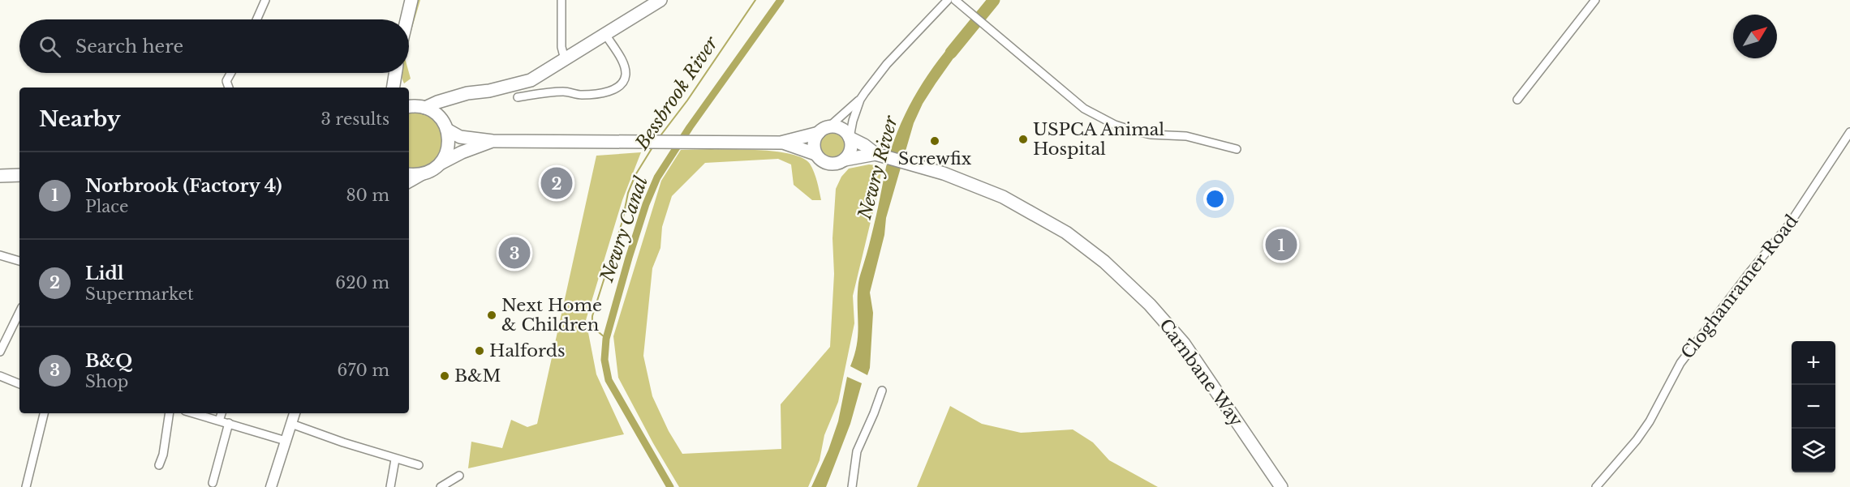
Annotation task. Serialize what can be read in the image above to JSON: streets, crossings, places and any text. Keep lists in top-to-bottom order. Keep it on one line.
{"streets":{"highway":["Carnbane Way"],"street":["Cloghanramer Road"]},"water":["Bessbrook River","Newry River","Newry Canal"],"places":["USPCA Animal Hospital","Screwfix","Next Home & Children","Halfords","B&M"],"north":"top right","page":{"search":"Search here","heading":["Nearby","3 results"],"list":[{"mark":"1","name":"Norbrook (Factory 4)","note":"Place","value":"80 m"},{"mark":"2","name":"Lidl","note":"Supermarket","value":"620 m"},{"mark":"3","name":"B&Q","note":"Shop","value":"670 m"}],"pins":["2","1","3"],"map_buttons":["+","−"]}}
